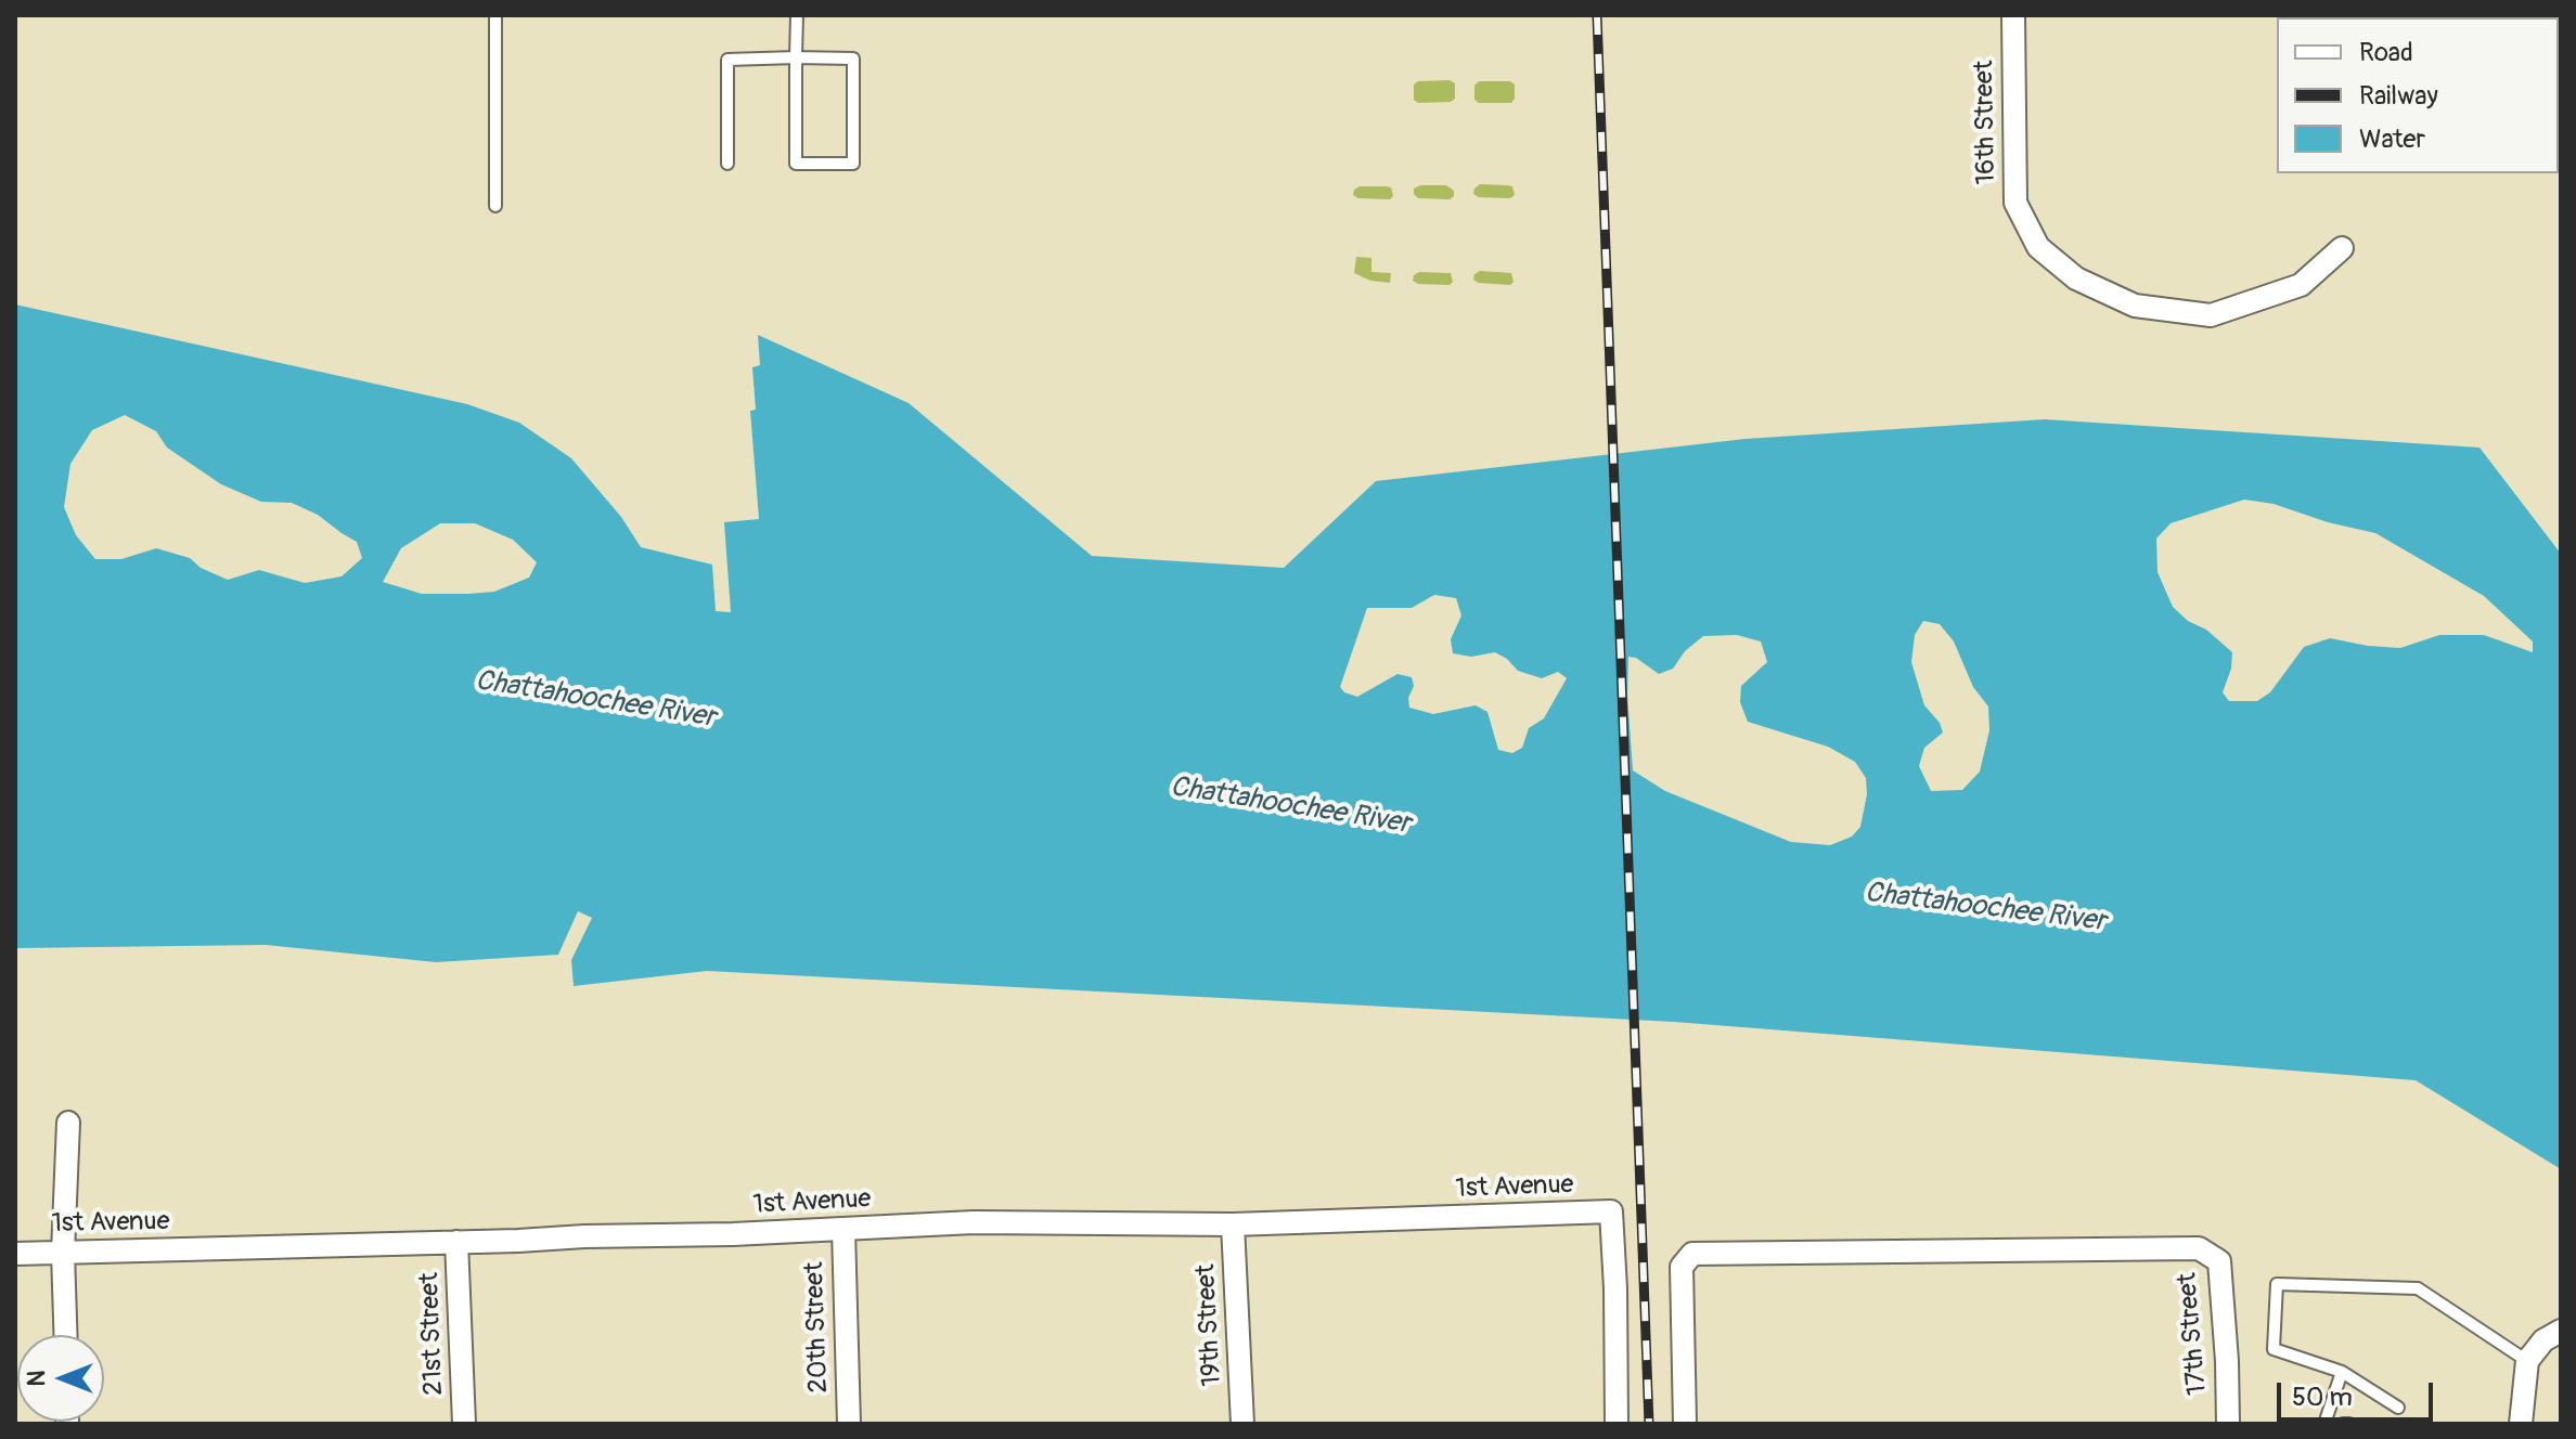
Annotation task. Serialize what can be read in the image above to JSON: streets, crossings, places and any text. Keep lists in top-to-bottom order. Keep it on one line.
{"streets":{"street":["16th Street","1st Avenue","19th Street","20th Street","21st Street","17th Street"]},"crossings":[["1st Avenue","19th Street"],["1st Avenue","20th Street"],["1st Avenue","21st Street"]],"water":["Chattahoochee River"],"legend":["Road","Railway","Water"],"scale_bar":"50 m","north":"left"}
